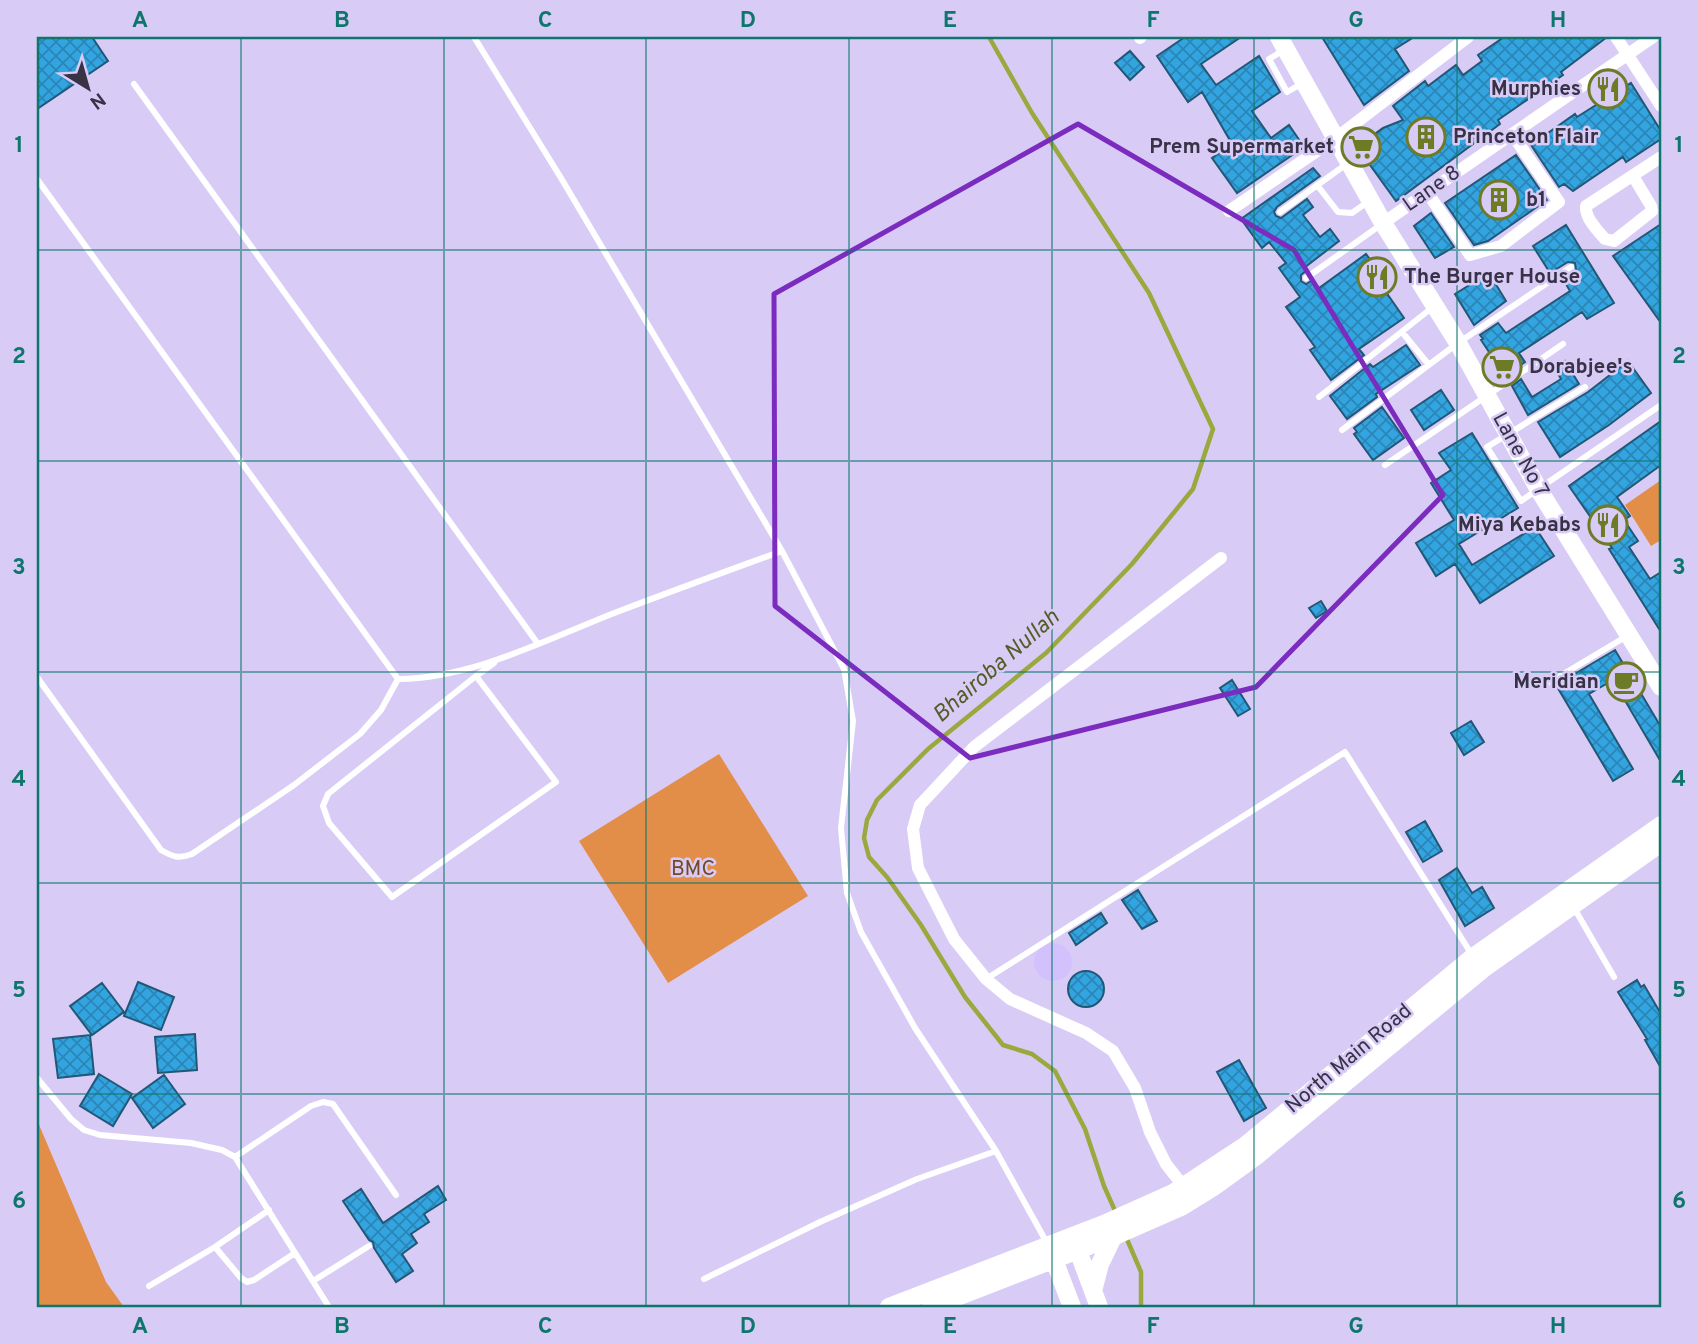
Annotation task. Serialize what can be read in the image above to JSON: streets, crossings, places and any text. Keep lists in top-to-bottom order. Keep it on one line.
{"streets":{"main road":["Lane No 7","North Main Road"],"street":["Lane 8"]},"crossings":[["Lane 8","Lane No 7"]],"water":["Bhairoba Nullah"],"parks":["BMC"],"places":{"restaurant":["Murphies","The Burger House","Miya Kebabs"],"building":["Princeton Flair","b1"],"supermarket":["Prem Supermarket","Dorabjee's"],"cafe":["Meridian"]},"north":"bottom right","grid":{"columns":["A","B","C","D","E","F","G","H"],"rows":["1","2","3","4","5","6"]}}
